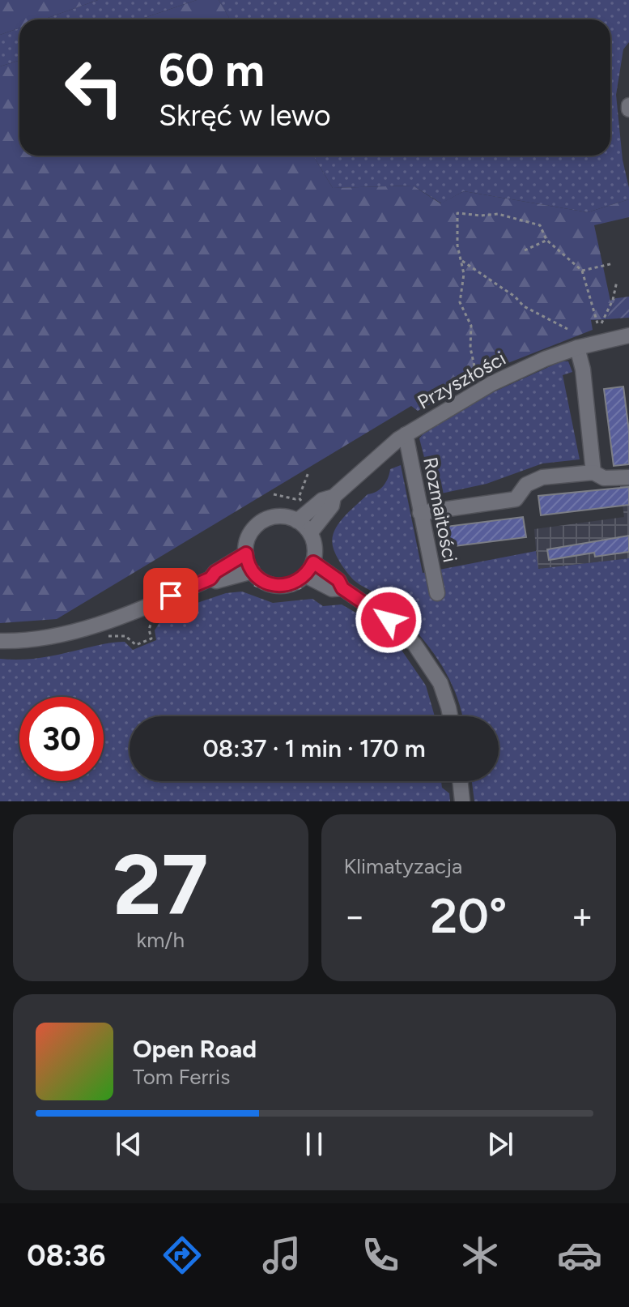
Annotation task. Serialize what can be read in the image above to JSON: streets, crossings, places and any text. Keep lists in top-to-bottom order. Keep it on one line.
{"streets":{"street":["Przyszłości","Rozmaitości"]},"crossings":[["Przyszłości","Rozmaitości"]],"page":{"turn":["60 m","Skręć w lewo"],"limit":"30","trip":"08:37 · 1 min · 170 m","tile":[["27","km/h"],"Klimatyzacja"],"heat":["−","20°","+"],"song":["Open Road","Tom Ferris"],"tabs":"08:36"}}
